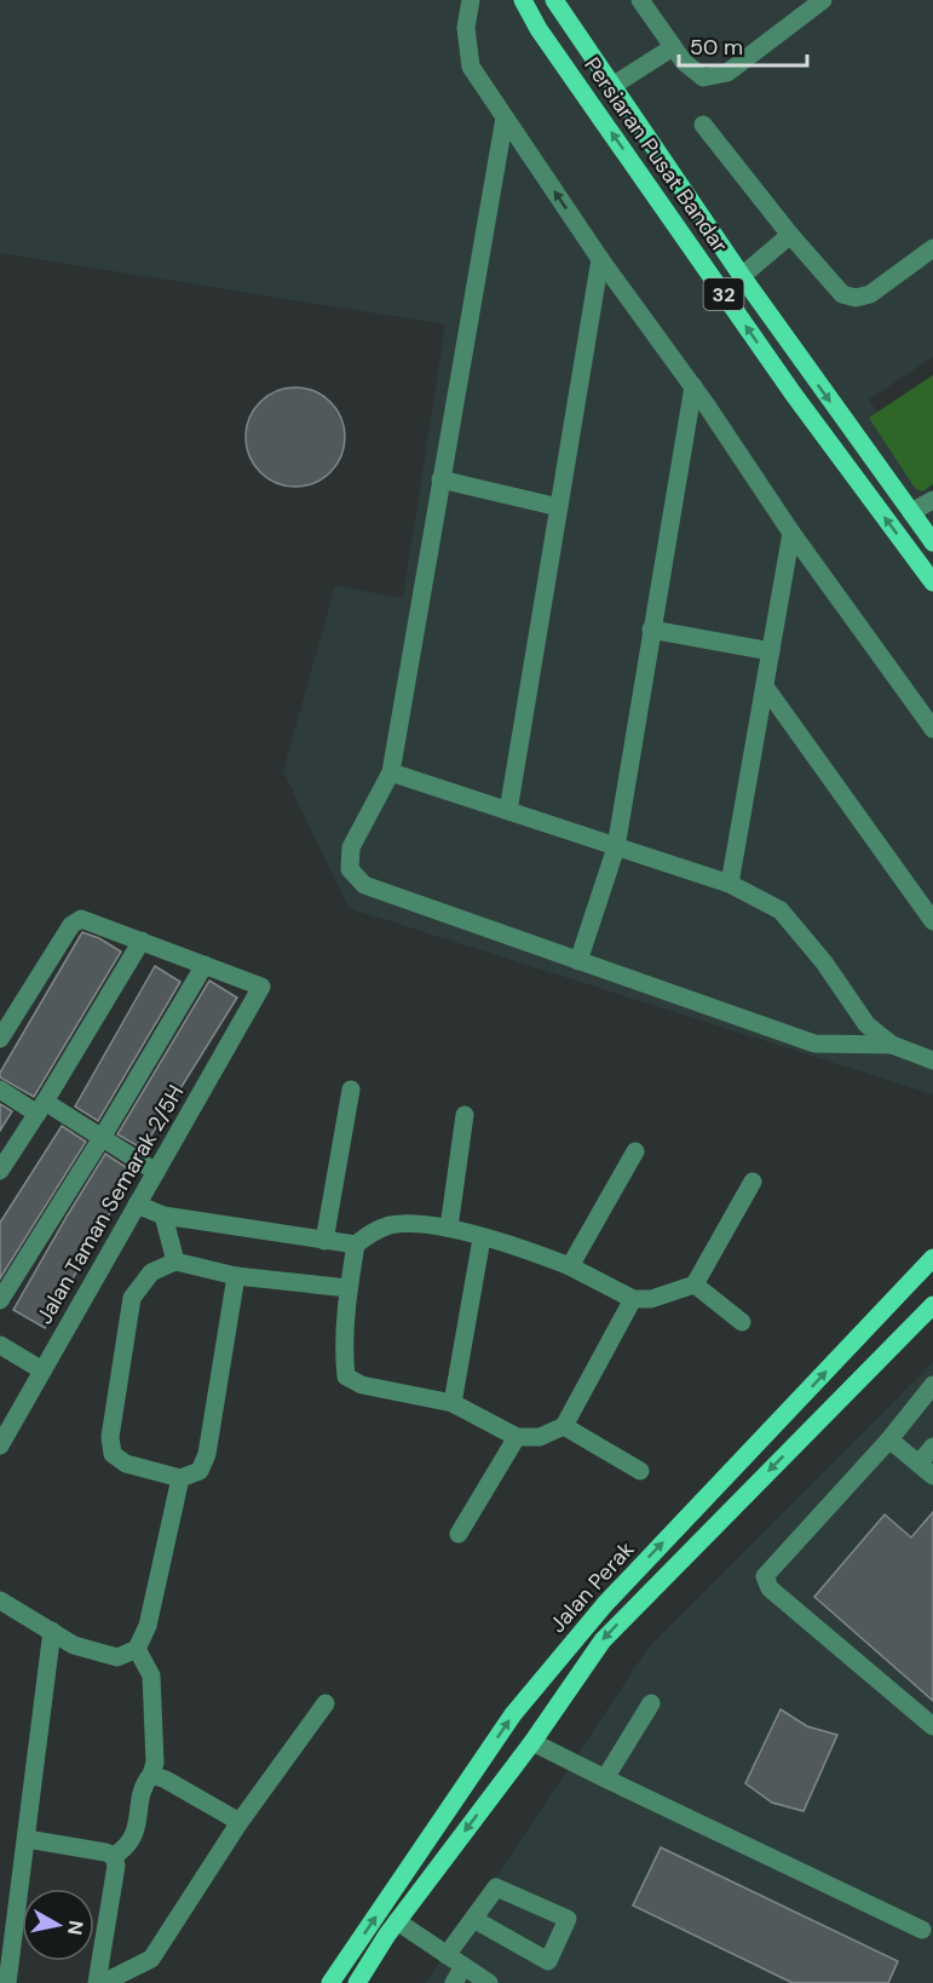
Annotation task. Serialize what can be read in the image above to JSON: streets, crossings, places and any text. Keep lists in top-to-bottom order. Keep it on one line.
{"streets":{"main road":["Persiaran Pusat Bandar","32","Jalan Perak"],"street":["Jalan Taman Semarak 2/5H"]},"scale_bar":"50 m","north":"right"}
